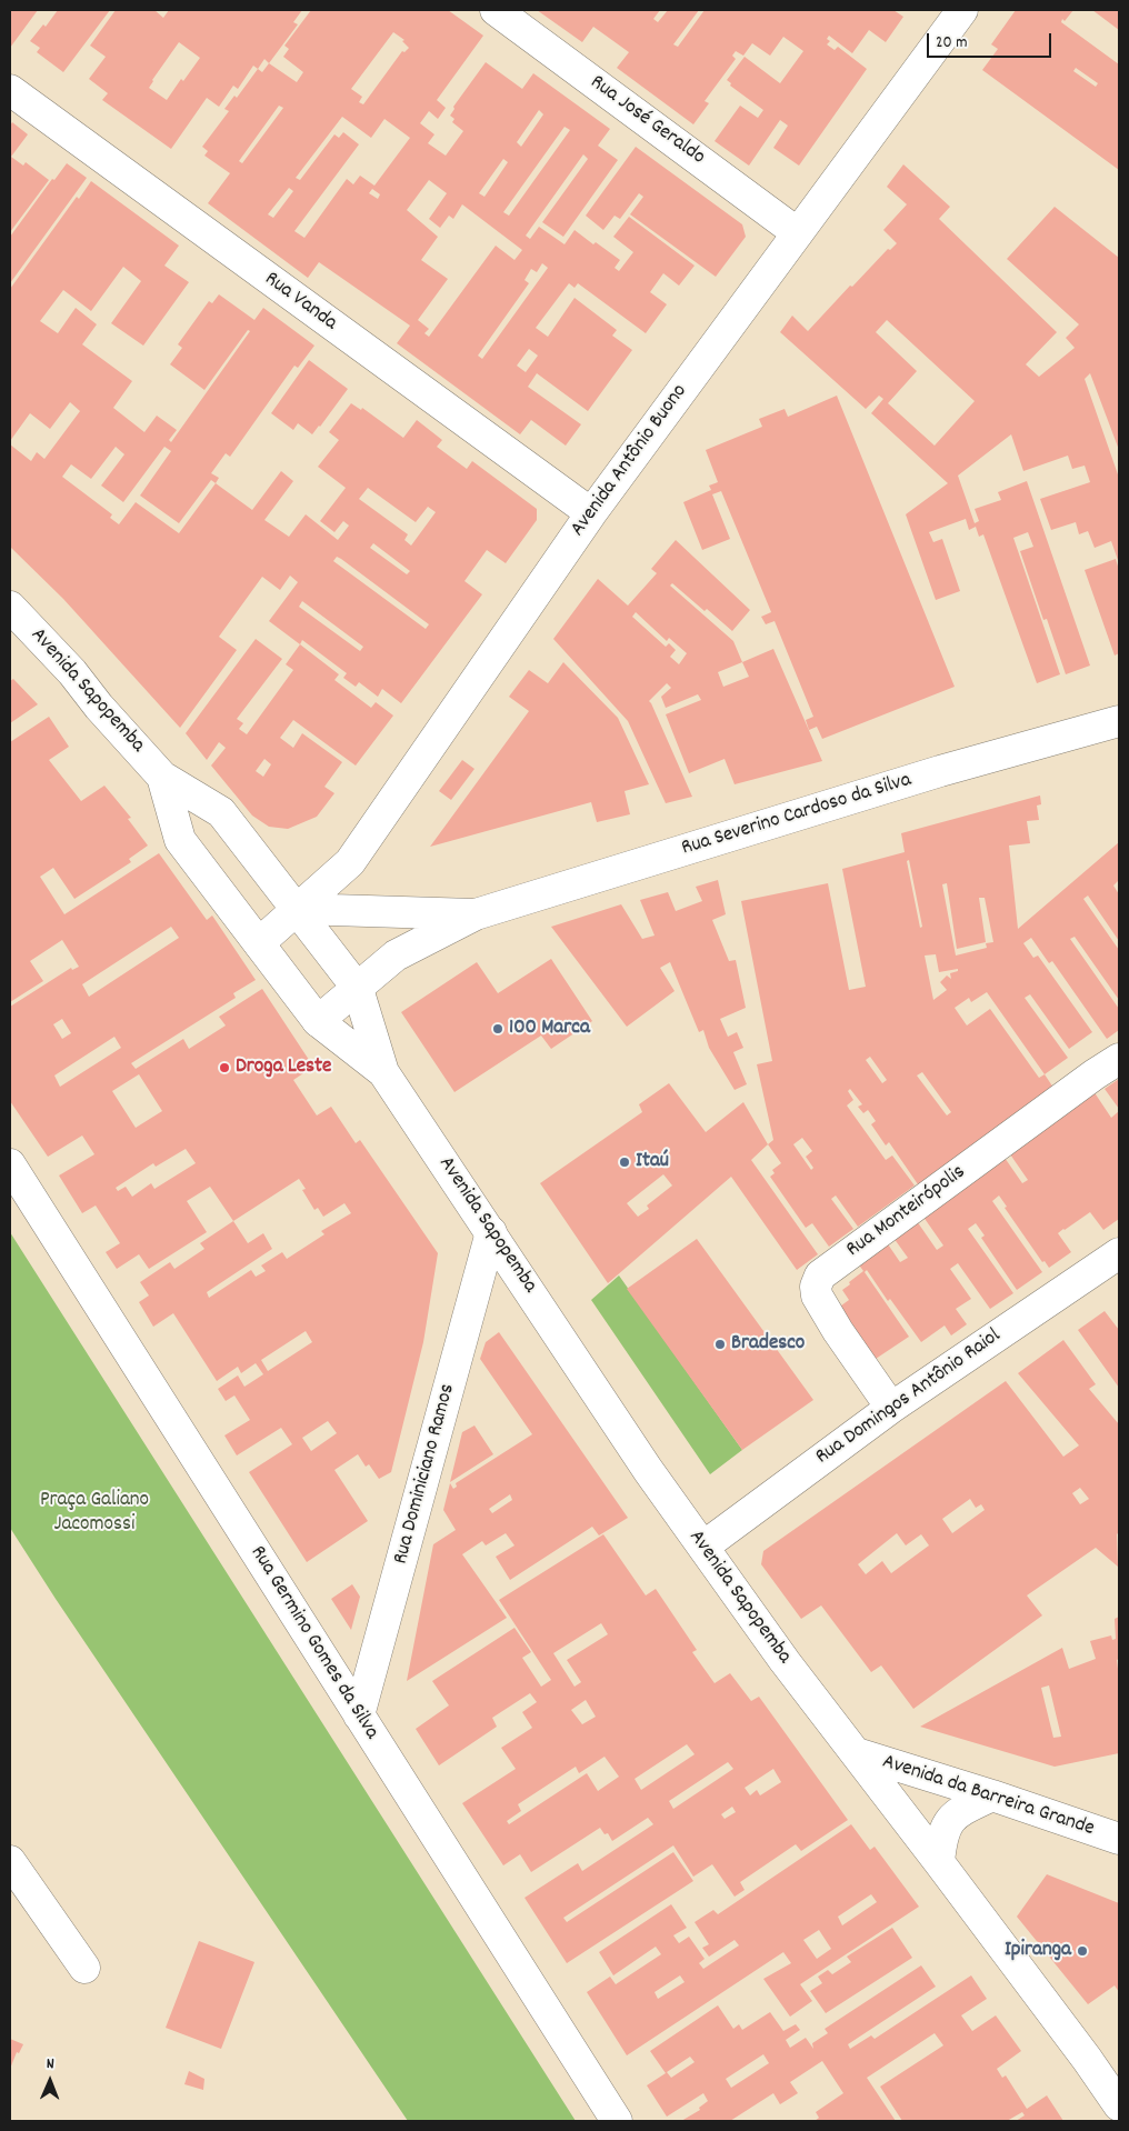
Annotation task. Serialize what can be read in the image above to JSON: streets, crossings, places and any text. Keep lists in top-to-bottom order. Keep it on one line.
{"streets":{"street":["Rua José Geraldo","Rua Vanda","Avenida Antônio Buono","Avenida Sapopemba","Rua Severino Cardoso da Silva","Rua Monteirópolis","Rua Domingos Antônio Raiol","Rua Dominiciano Ramos","Rua Germino Gomes da Silva","Avenida da Barreira Grande"]},"crossings":[["Rua José Geraldo","Avenida Antônio Buono"],["Rua Vanda","Avenida Antônio Buono"],["Avenida Antônio Buono","Avenida Sapopemba"],["Avenida Antônio Buono","Rua Severino Cardoso da Silva"],["Avenida Sapopemba","Rua Severino Cardoso da Silva"],["Avenida Sapopemba","Rua Domingos Antônio Raiol"],["Avenida Sapopemba","Rua Dominiciano Ramos"],["Avenida Sapopemba","Avenida da Barreira Grande"],["Rua Monteirópolis","Rua Domingos Antônio Raiol"],["Rua Dominiciano Ramos","Rua Germino Gomes da Silva"]],"parks":["Praça Galiano Jacomossi"],"places":["100 Marca","Droga Leste","Itaú","Bradesco","Ipiranga"],"scale_bar":"20 m","north":"top"}
